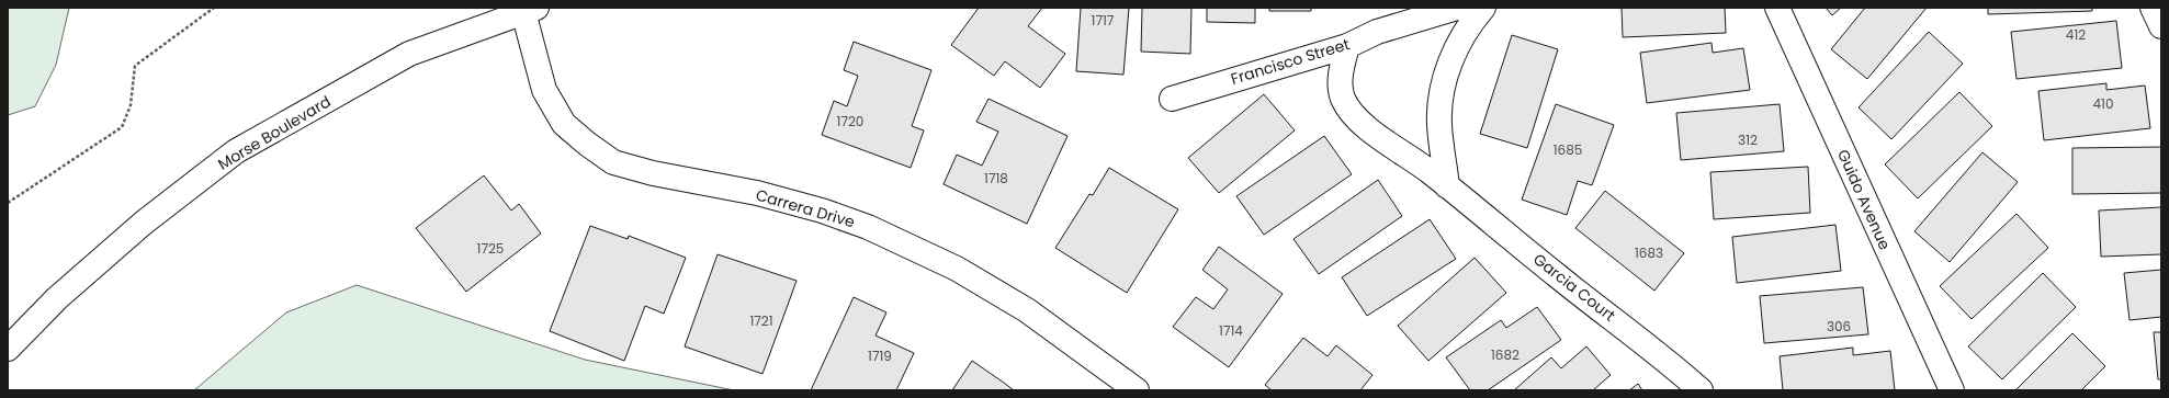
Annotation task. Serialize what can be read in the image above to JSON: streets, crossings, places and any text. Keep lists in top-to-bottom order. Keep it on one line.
{"streets":{"street":["Francisco Street","Morse Boulevard","Guido Avenue","Carrera Drive","Garcia Court"]},"crossings":[["Francisco Street","Garcia Court"],["Morse Boulevard","Carrera Drive"]],"house_numbers":["1717","412","410","1720","312","1685","1718","1725","1683","1721","306","1714","1682","1719"]}
